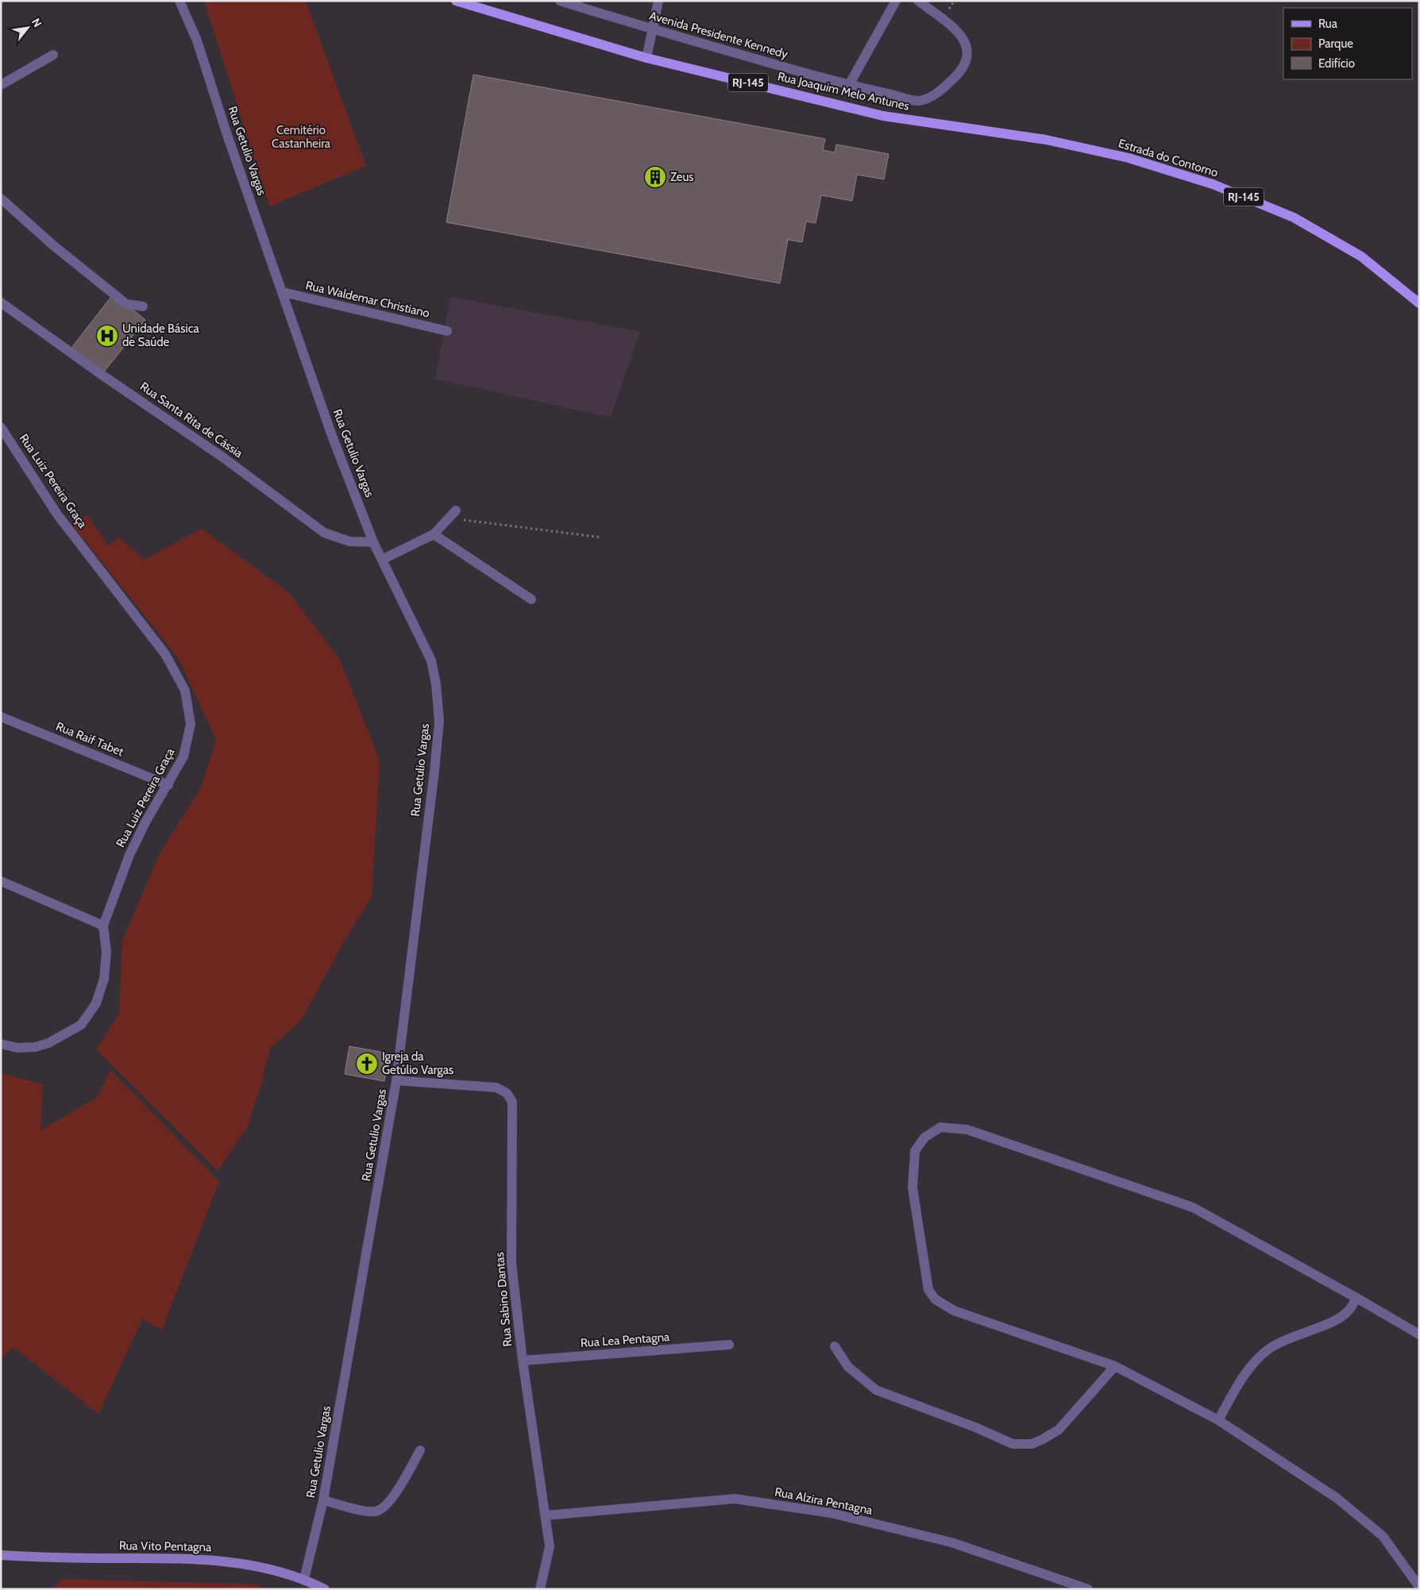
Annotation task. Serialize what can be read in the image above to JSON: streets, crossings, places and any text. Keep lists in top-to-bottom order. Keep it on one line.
{"streets":{"main road":["RJ-145","Rua Joaquim Melo Antunes","Estrada do Contorno"],"street":["Avenida Presidente Kennedy","Rua Getulio Vargas","Rua Waldemar Christiano","Rua Santa Rita de Cássia","Rua Luiz Pereira Graça","Rua Raif Tabet","Rua Sabino Dantas","Rua Lea Pentagna","Rua Alzira Pentagna","Rua Vito Pentagna"]},"crossings":[["Rua Joaquim Melo Antunes","Estrada do Contorno"],["Rua Getulio Vargas","Rua Waldemar Christiano"],["Rua Getulio Vargas","Rua Santa Rita de Cássia"],["Rua Getulio Vargas","Rua Sabino Dantas"],["Rua Getulio Vargas","Rua Vito Pentagna"],["Rua Luiz Pereira Graça","Rua Raif Tabet"],["Rua Sabino Dantas","Rua Lea Pentagna"],["Rua Sabino Dantas","Rua Alzira Pentagna"]],"parks":["Cemitério Castanheira"],"places":{"building":["Zeus"],"hospital":["Unidade Básica de Saúde"],"church":["Igreja da Getúlio Vargas"]},"legend":["Rua","Parque","Edifício"],"north":"top right"}
